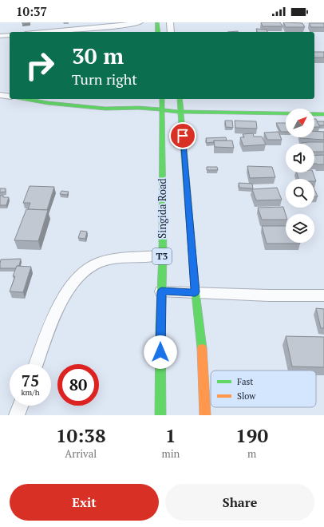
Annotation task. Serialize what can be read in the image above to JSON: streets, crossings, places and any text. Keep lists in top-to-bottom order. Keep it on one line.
{"streets":{"main road":["Singida Road","T3"]},"legend":["Fast","Slow"],"north":"top right","page":{"status":"10:37","turn":["30 m","Turn right"],"speed":"75 km/h","limit":"80","eta":["10:38","Arrival","1","min","190","m"],"buttons":["Exit","Share"]}}
